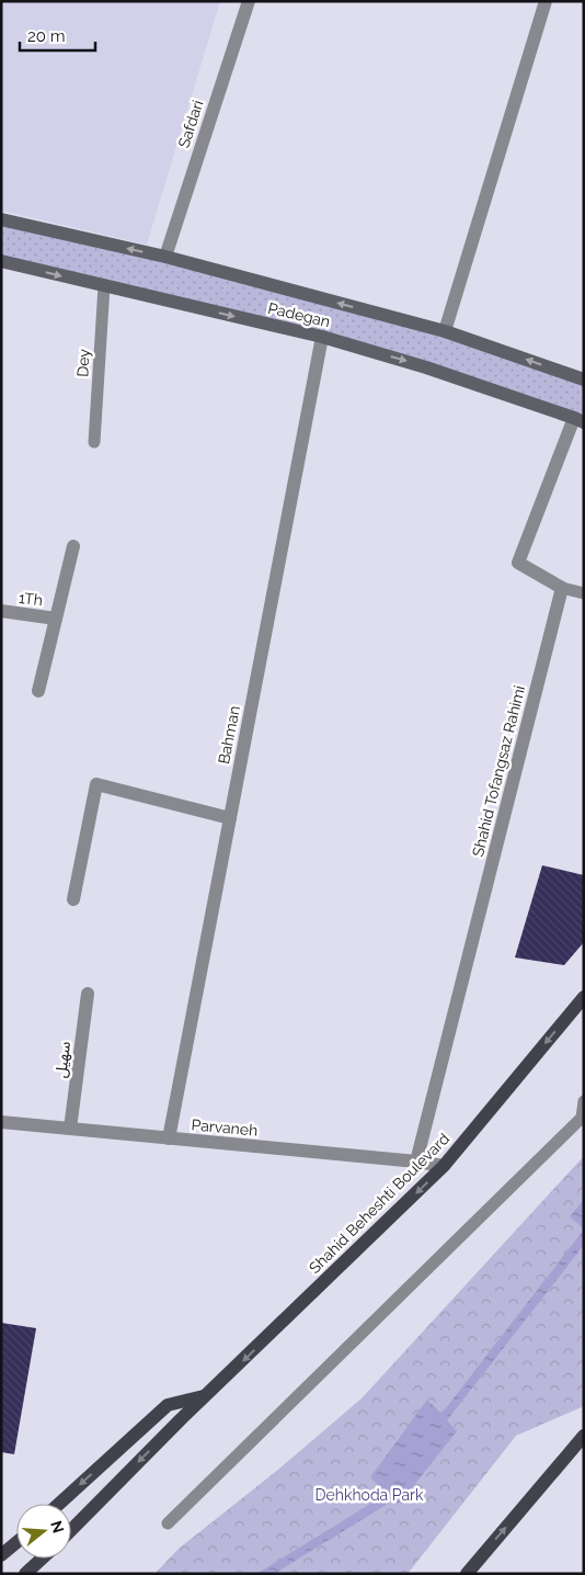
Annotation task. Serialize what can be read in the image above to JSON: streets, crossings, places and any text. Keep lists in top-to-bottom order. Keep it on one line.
{"streets":{"main road":["Padegan","Shahid Beheshti Boulevard"],"street":["Safdari","1Th","Bahman","Shahid Tofangsaz Rahimi","سهیل","Parvaneh"],"lane":["Dey"]},"crossings":[["Safdari","Padegan"],["Padegan","Dey"],["Padegan","Bahman"],["Bahman","Parvaneh"],["Shahid Tofangsaz Rahimi","Parvaneh"],["سهیل","Parvaneh"],["Parvaneh","Shahid Beheshti Boulevard"]],"one_way":["Shahid Beheshti Boulevard"],"parks":["Dehkhoda Park"],"scale_bar":"20 m","north":"right"}
